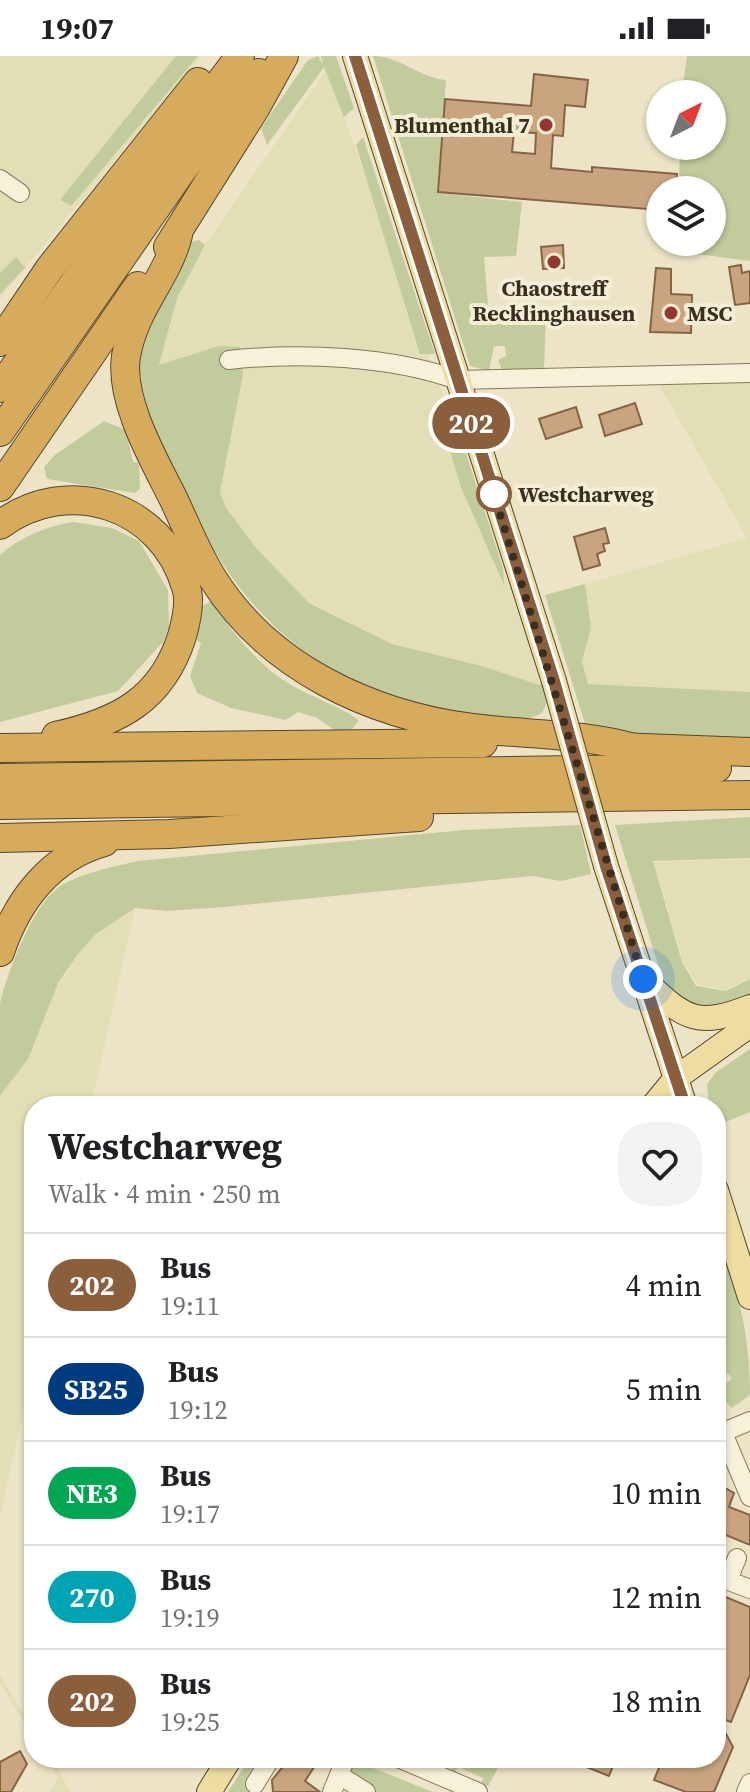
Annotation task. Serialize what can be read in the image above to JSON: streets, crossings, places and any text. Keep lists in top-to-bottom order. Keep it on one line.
{"places":["Blumenthal 7","Chaostreff Recklinghausen","MSC","Westcharweg"],"lines":["bus line 202"],"north":"top right","page":{"status":"19:07","on_map":"202","heading":["Westcharweg","Walk · 4 min · 250 m"],"list":[{"mark":"202","name":"Bus","note":"19:11","value":"4 min"},{"mark":"SB25","name":"Bus","note":"19:12","value":"5 min"},{"mark":"NE3","name":"Bus","note":"19:17","value":"10 min"},{"mark":"270","name":"Bus","note":"19:19","value":"12 min"},{"mark":"202","name":"Bus","note":"19:25","value":"18 min"}]}}
